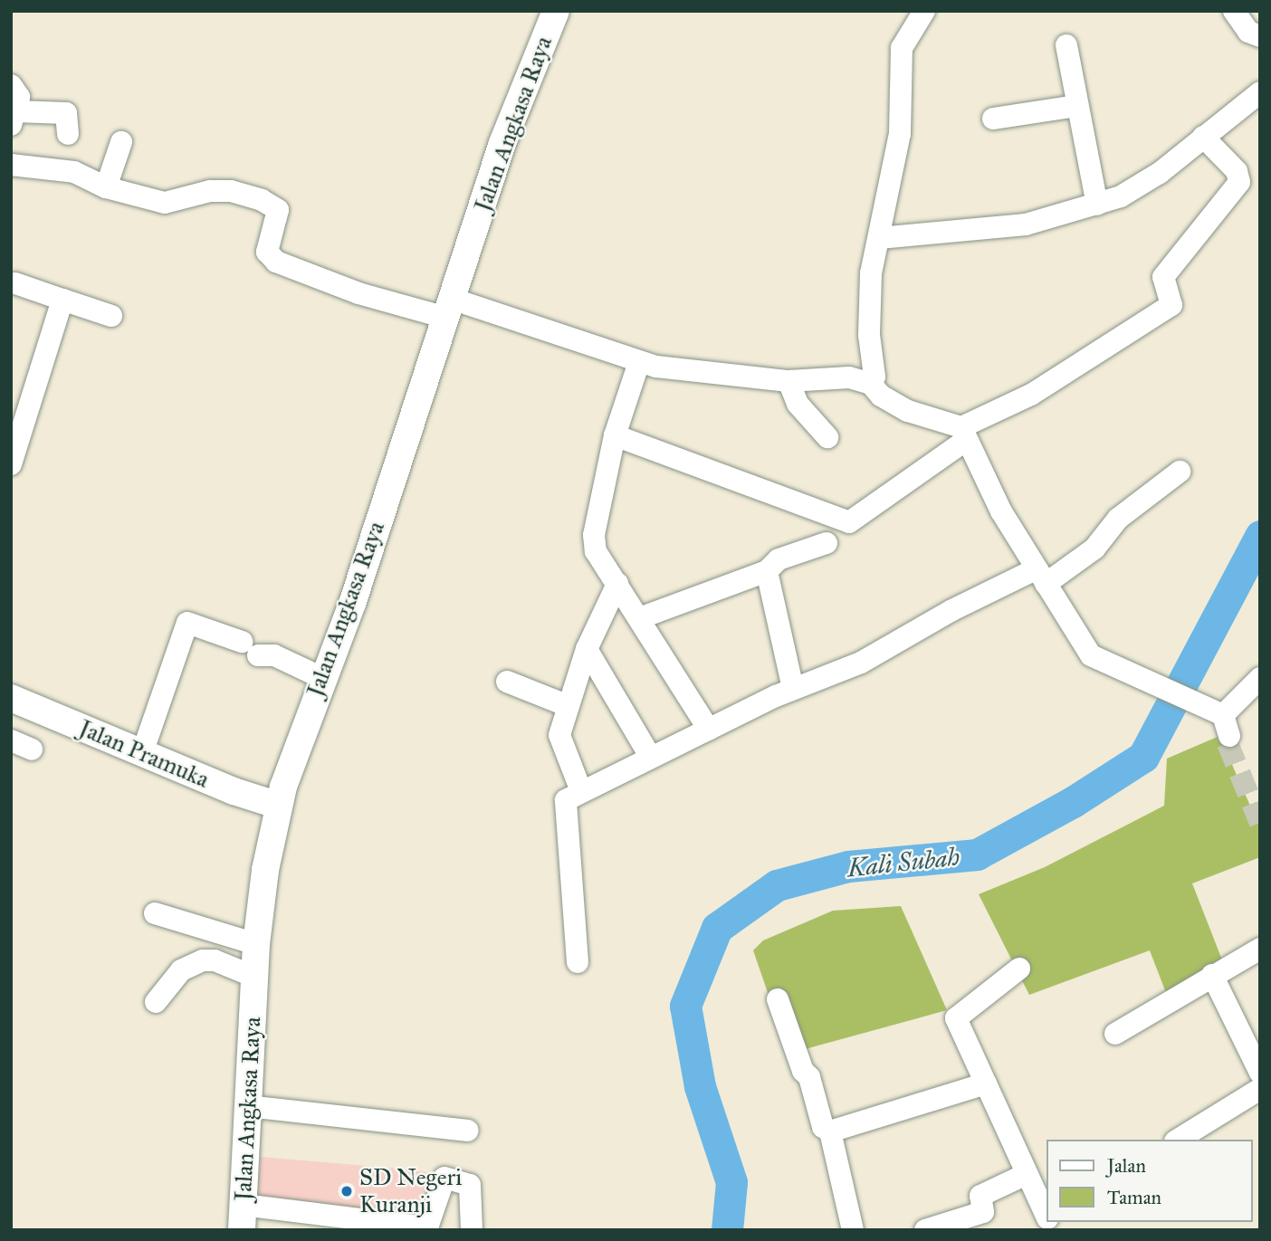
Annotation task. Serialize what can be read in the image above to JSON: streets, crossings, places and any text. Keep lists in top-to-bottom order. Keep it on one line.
{"streets":{"street":["Jalan Angkasa Raya","Jalan Pramuka"]},"crossings":[["Jalan Angkasa Raya","Jalan Pramuka"]],"water":["Kali Subah"],"places":["SD Negeri Kuranji"],"legend":["Jalan","Taman"]}
